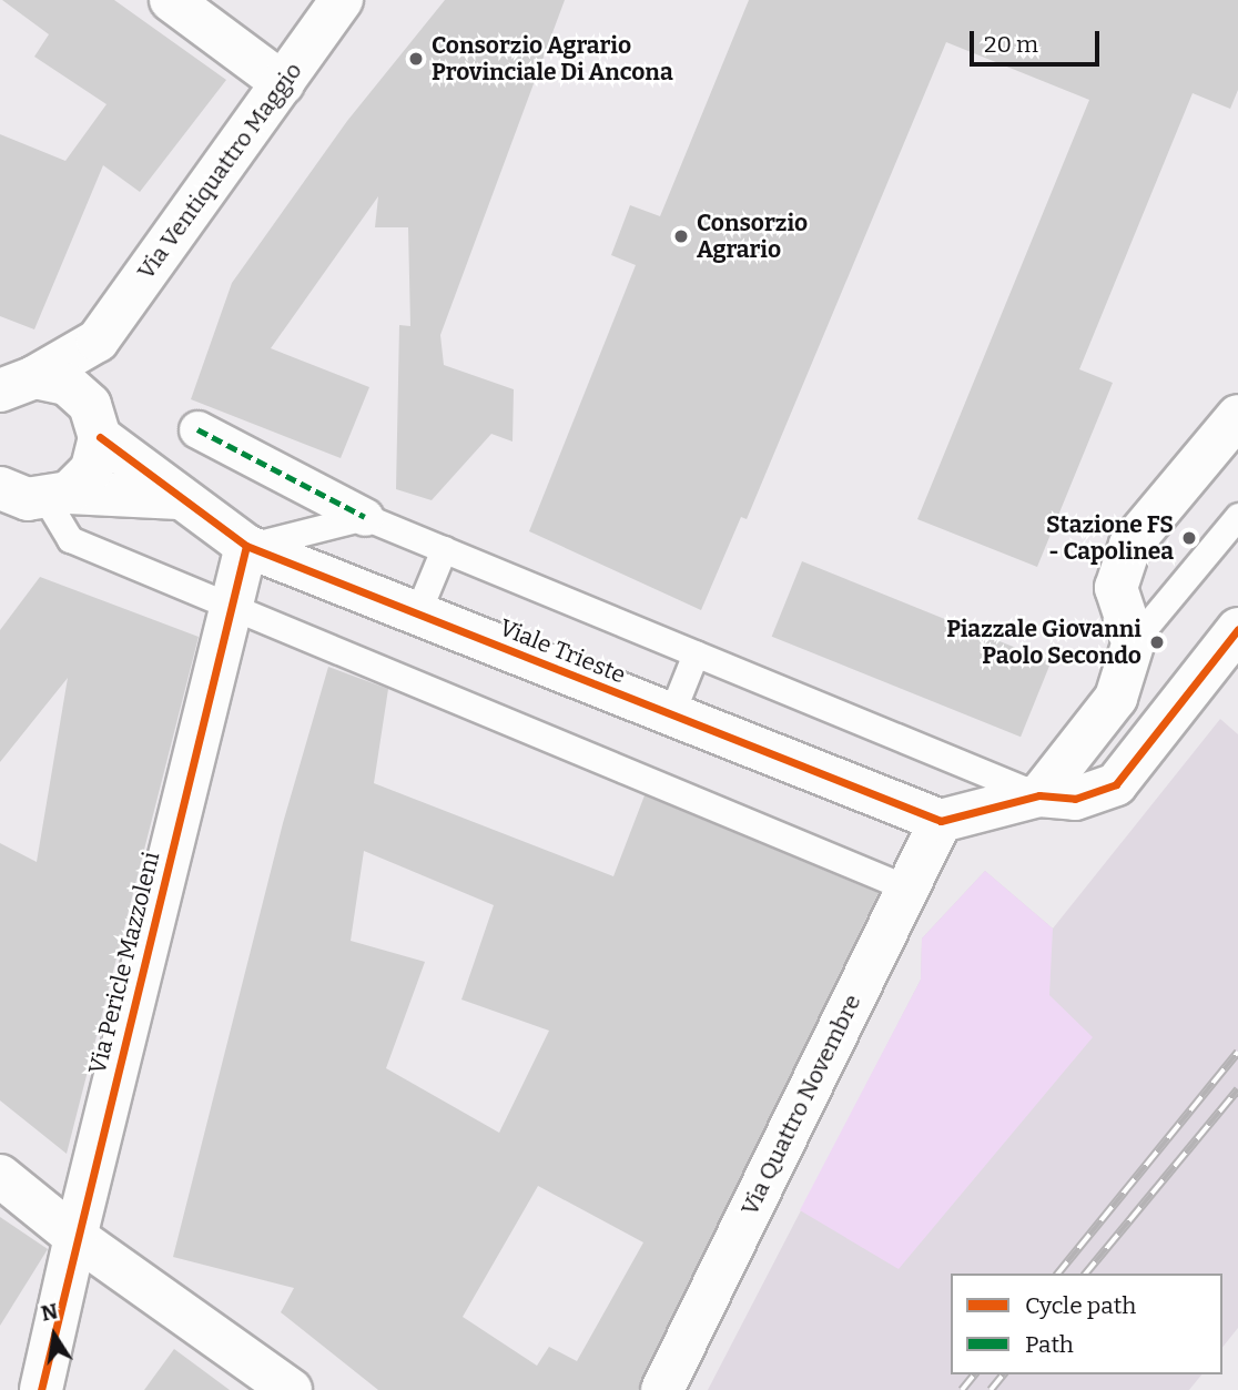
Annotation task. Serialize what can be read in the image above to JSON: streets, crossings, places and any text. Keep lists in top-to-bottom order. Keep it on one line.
{"streets":{"street":["Via Ventiquattro Maggio","Viale Trieste","Via Pericle Mazzoleni","Via Quattro Novembre"]},"crossings":[["Via Ventiquattro Maggio","Viale Trieste"],["Viale Trieste","Via Pericle Mazzoleni"],["Viale Trieste","Via Quattro Novembre"]],"places":["Consorzio Agrario Provinciale Di Ancona","Consorzio Agrario","Stazione FS - Capolinea","Piazzale Giovanni Paolo Secondo"],"legend":["Cycle path","Path"],"scale_bar":"20 m","north":"top"}
